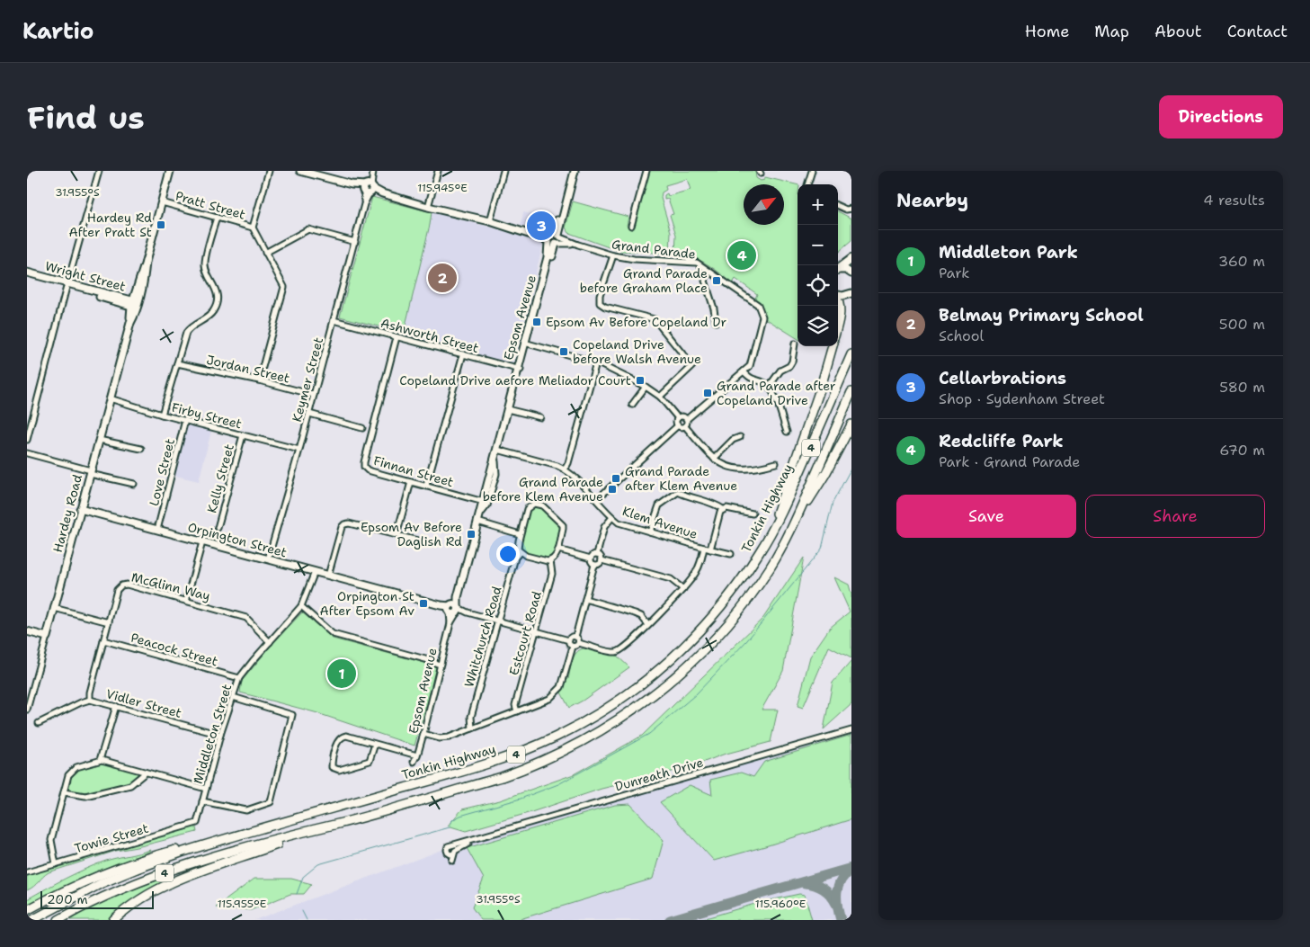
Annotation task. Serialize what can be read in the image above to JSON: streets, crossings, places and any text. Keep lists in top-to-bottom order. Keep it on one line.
{"streets":{"highway":["4","Tonkin Highway"],"street":["Pratt Street","Grand Parade","Wright Street","Epsom Avenue","Ashworth Street","Jordan Street","Keymer Street","Firby Street","Finnan Street","Love Street","Kelly Street","Hardey Road","Klem Avenue","Orpington Street","McGlinn Way","Estcourt Road","Whitchurch Road","Peacock Street","Vidler Street","Middleton Street","Dunreath Drive","Towie Street"]},"crossings":[["Pratt Street","Hardey Road"],["Grand Parade","Epsom Avenue"],["Wright Street","Hardey Road"],["Epsom Avenue","Ashworth Street"],["Epsom Avenue","Finnan Street"],["Epsom Avenue","Klem Avenue"],["Epsom Avenue","Orpington Street"],["Ashworth Street","Keymer Street"],["Ashworth Street","Finnan Street"],["Jordan Street","Keymer Street"],["Keymer Street","Firby Street"],["Keymer Street","Orpington Street"],["Firby Street","Love Street"],["Firby Street","Kelly Street"],["Firby Street","Hardey Road"],["Love Street","Orpington Street"],["Hardey Road","Orpington Street"],["Orpington Street","Middleton Street"],["McGlinn Way","Peacock Street"],["McGlinn Way","Vidler Street"],["McGlinn Way","Middleton Street"],["Estcourt Road","Whitchurch Road"],["Peacock Street","Middleton Street"],["Vidler Street","Middleton Street"],["Middleton Street","Towie Street"]],"places":{"transit":["Hardey Rd After Pratt St","Grand Parade before Graham Place","Epsom Av Before Copeland Dr","Copeland Drive before Walsh Avenue","Copeland Drive aefore Meliador Court","Grand Parade after Copeland Drive","Grand Parade after Klem Avenue","Grand Parade before Klem Avenue","Epsom Av Before Daglish Rd","Orpington St After Epsom Av"]},"scale_bar":"200 m","north":"top right","page":{"header":"Kartio","nav":["Home","Map","About","Contact"],"buttons":["Directions",["Save","Share"]],"title":"Find us","heading":["Nearby","4 results"],"map_buttons":["+","−"],"pins":["3","4","2","1"],"list":[{"mark":"1","name":"Middleton Park","note":"Park","value":"360 m"},{"mark":"2","name":"Belmay Primary School","note":"School","value":"500 m"},{"mark":"3","name":"Cellarbrations","note":"Shop · Sydenham Street","value":"580 m"},{"mark":"4","name":"Redcliffe Park","note":"Park · Grand Parade","value":"670 m"}],"scale":"200 m"},"coordinates":["115.945°E","31.955°S","115.955°E","115.960°E"]}
